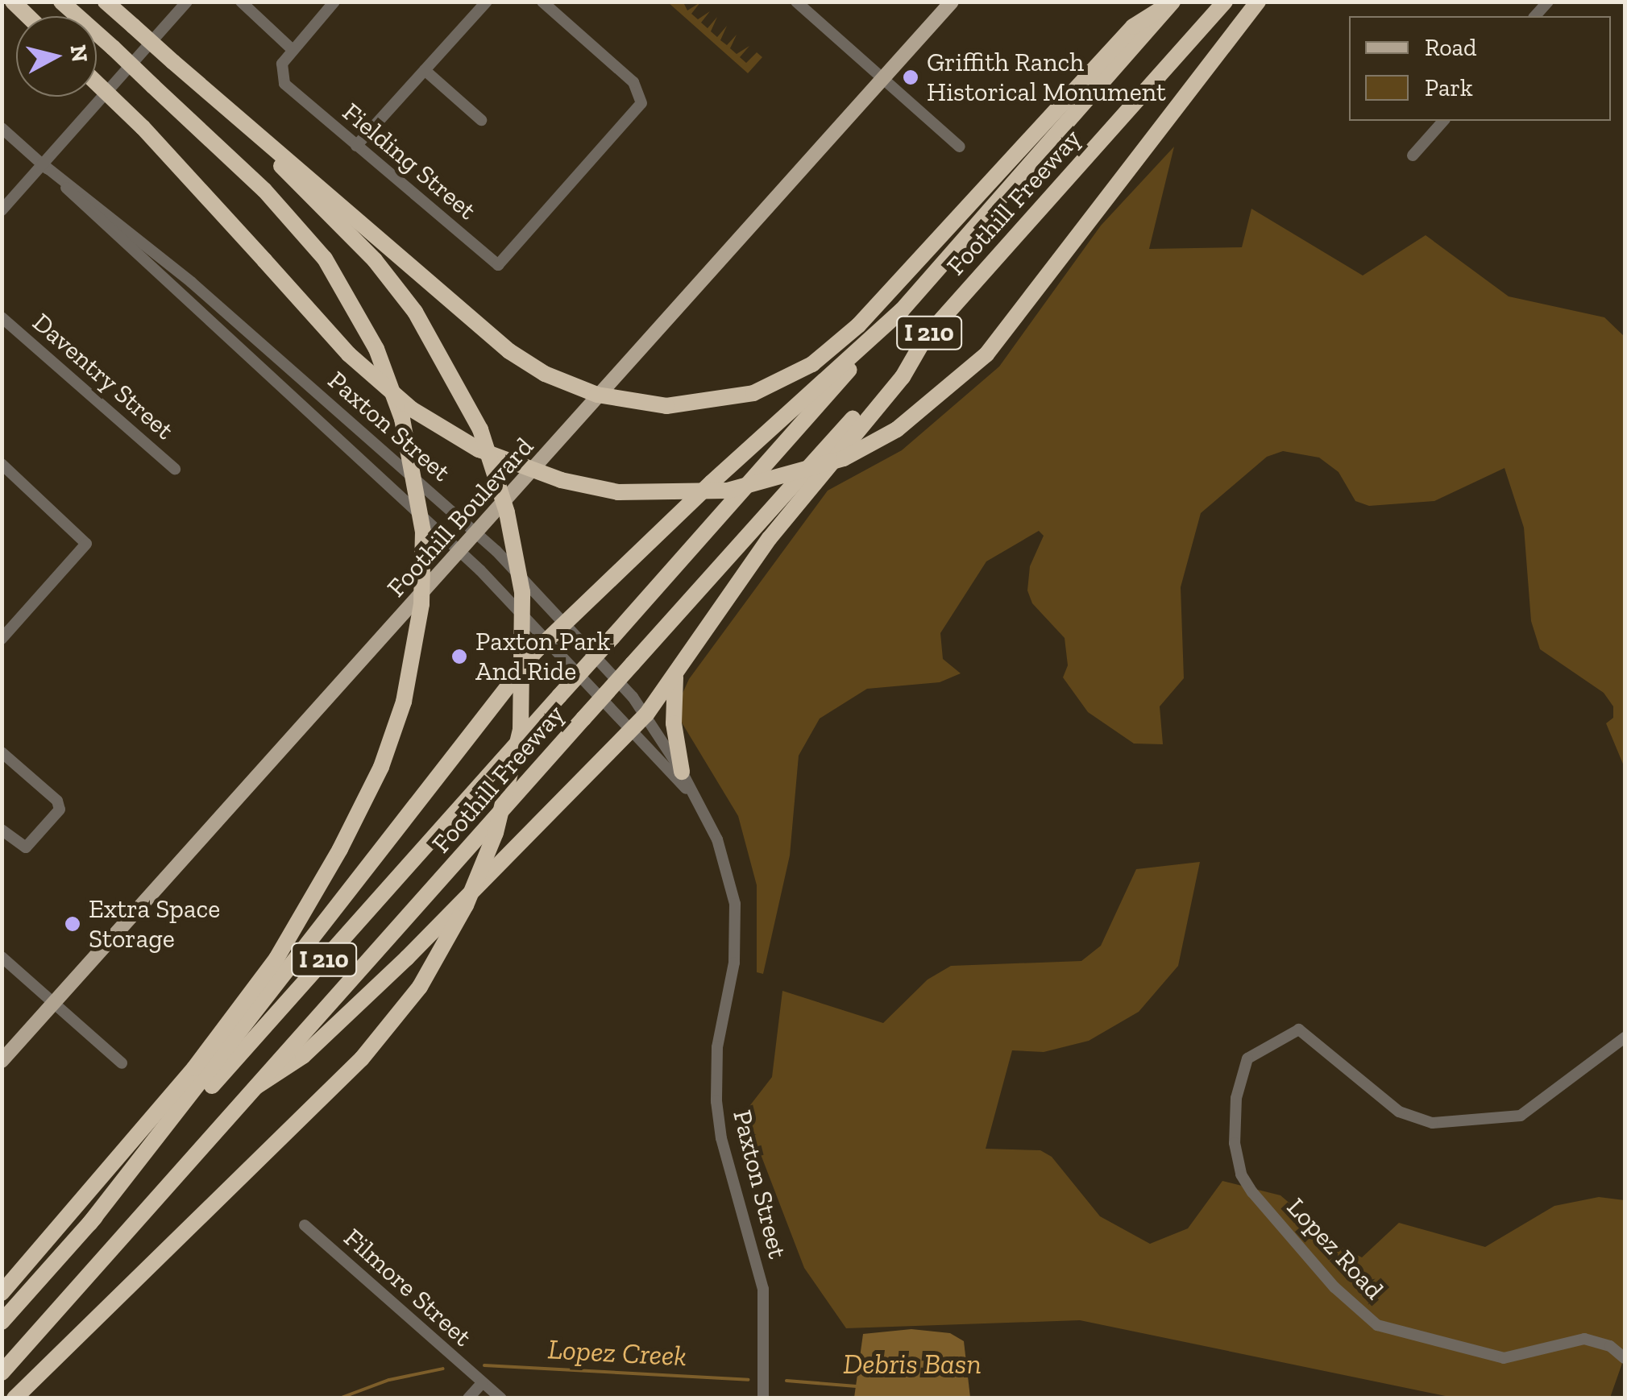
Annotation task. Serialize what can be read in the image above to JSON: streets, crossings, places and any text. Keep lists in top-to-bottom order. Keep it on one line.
{"streets":{"highway":["Foothill Freeway","I 210"],"main road":["Foothill Boulevard"],"street":["Fielding Street","Daventry Street","Paxton Street","Lopez Road","Filmore Street"]},"crossings":[["Paxton Street","Foothill Boulevard"]],"water":["Lopez Creek","Debris Basn"],"places":["Griffith Ranch Historical Monument","Paxton Park And Ride","Extra Space Storage"],"legend":["Road","Park"],"north":"right"}
